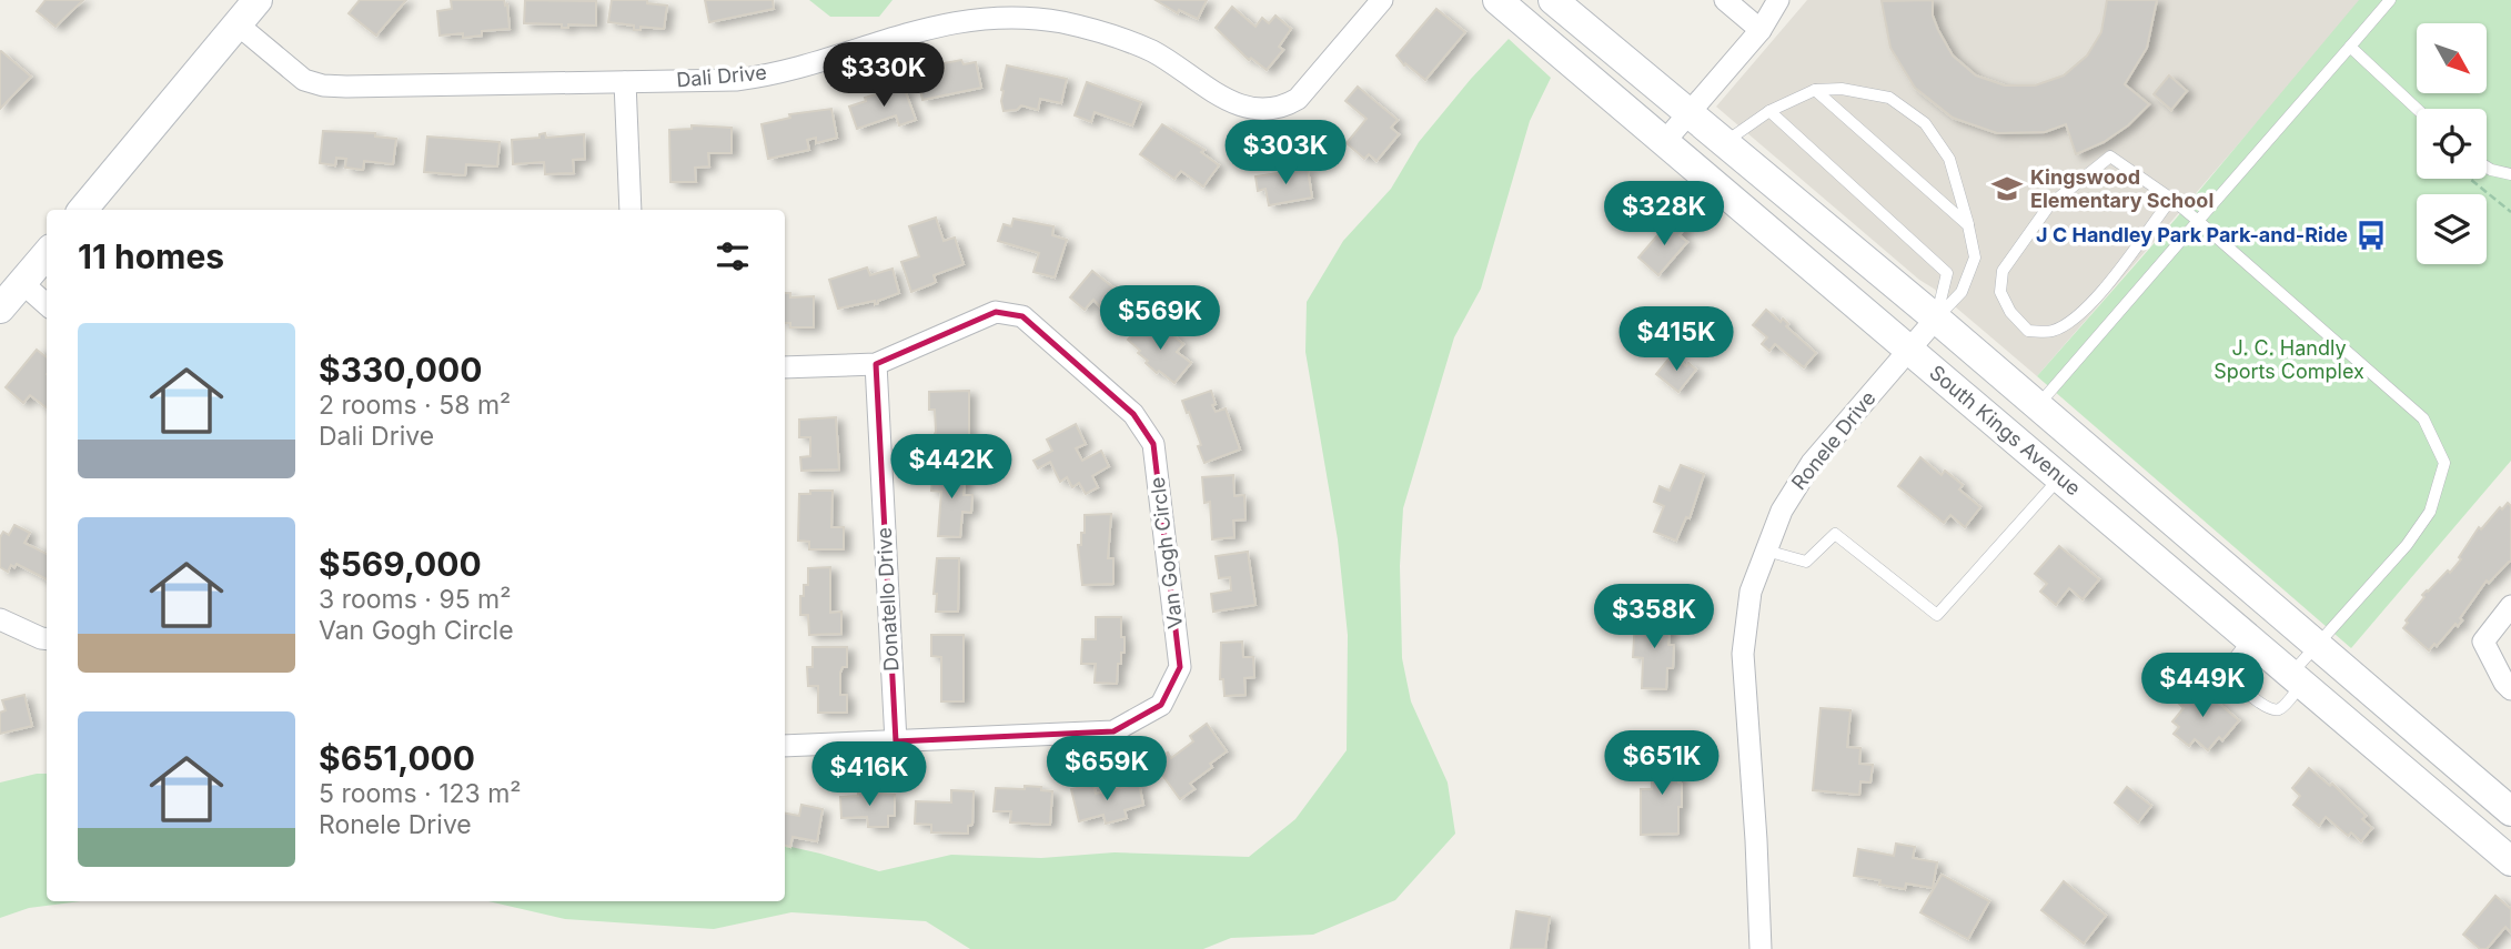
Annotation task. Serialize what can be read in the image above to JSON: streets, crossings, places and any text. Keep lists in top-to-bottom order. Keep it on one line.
{"streets":{"main road":["South Kings Avenue"],"street":["Dali Drive","Ronele Drive","Van Gogh Circle","Donatello Drive"]},"crossings":[["South Kings Avenue","Ronele Drive"],["Van Gogh Circle","Donatello Drive"]],"parks":["J. C. Handly Sports Complex"],"places":{"school or university":["Kingswood Elementary School"],"bus stop":["J C Handley Park Park-and-Ride"]},"north":"bottom right","page":{"price":["$330K","$303K","$328K","$569K","$415K","$442K","$358K","$449K","$651K","$659K","$416K"],"heading":"11 homes","list":[{"name":"$330,000","note":"2 rooms · 58 m² · Dali Drive"},{"name":"$569,000","note":"3 rooms · 95 m² · Van Gogh Circle"},{"name":"$651,000","note":"5 rooms · 123 m² · Ronele Drive"}]}}
